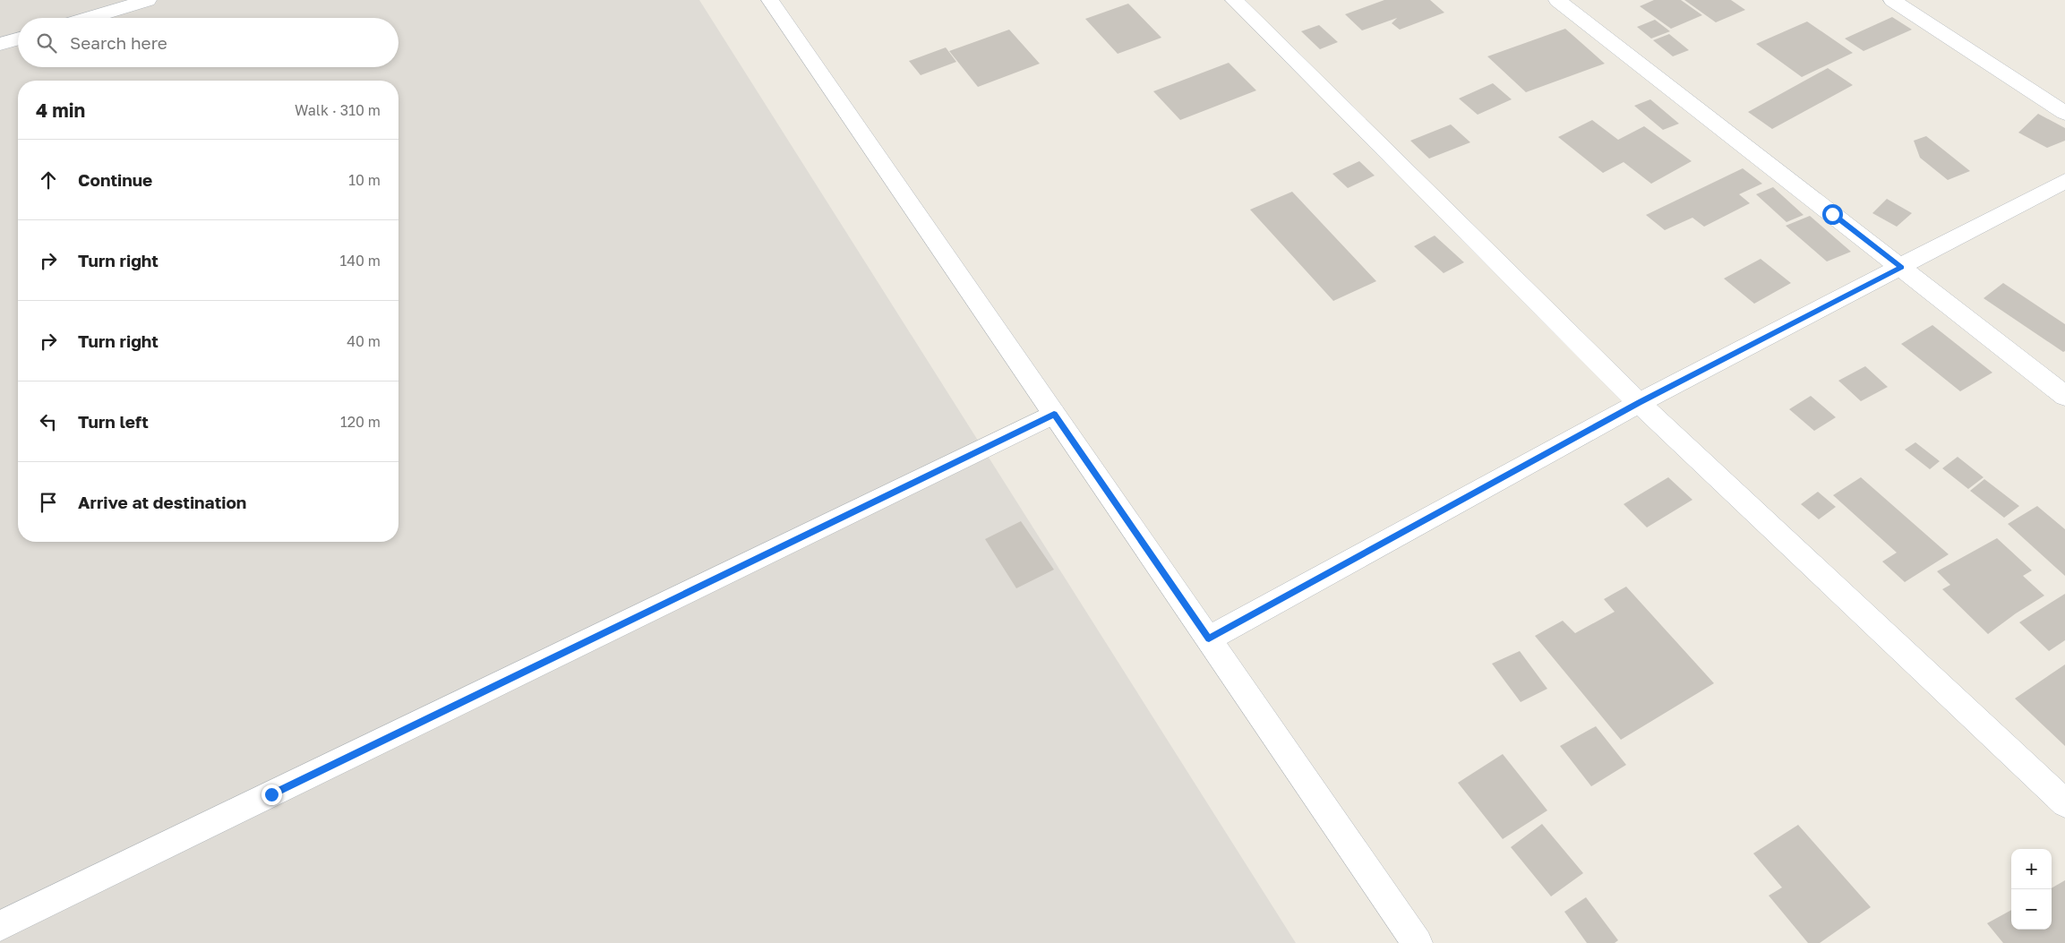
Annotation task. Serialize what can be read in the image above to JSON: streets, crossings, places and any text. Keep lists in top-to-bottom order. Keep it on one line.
{"page":{"search":"Search here","heading":["4 min","Walk · 310 m"],"list":[["Continue","10 m"],["Turn right","140 m"],["Turn right","40 m"],["Turn left","120 m"],"Arrive at destination"],"map_buttons":["+","−"]}}
